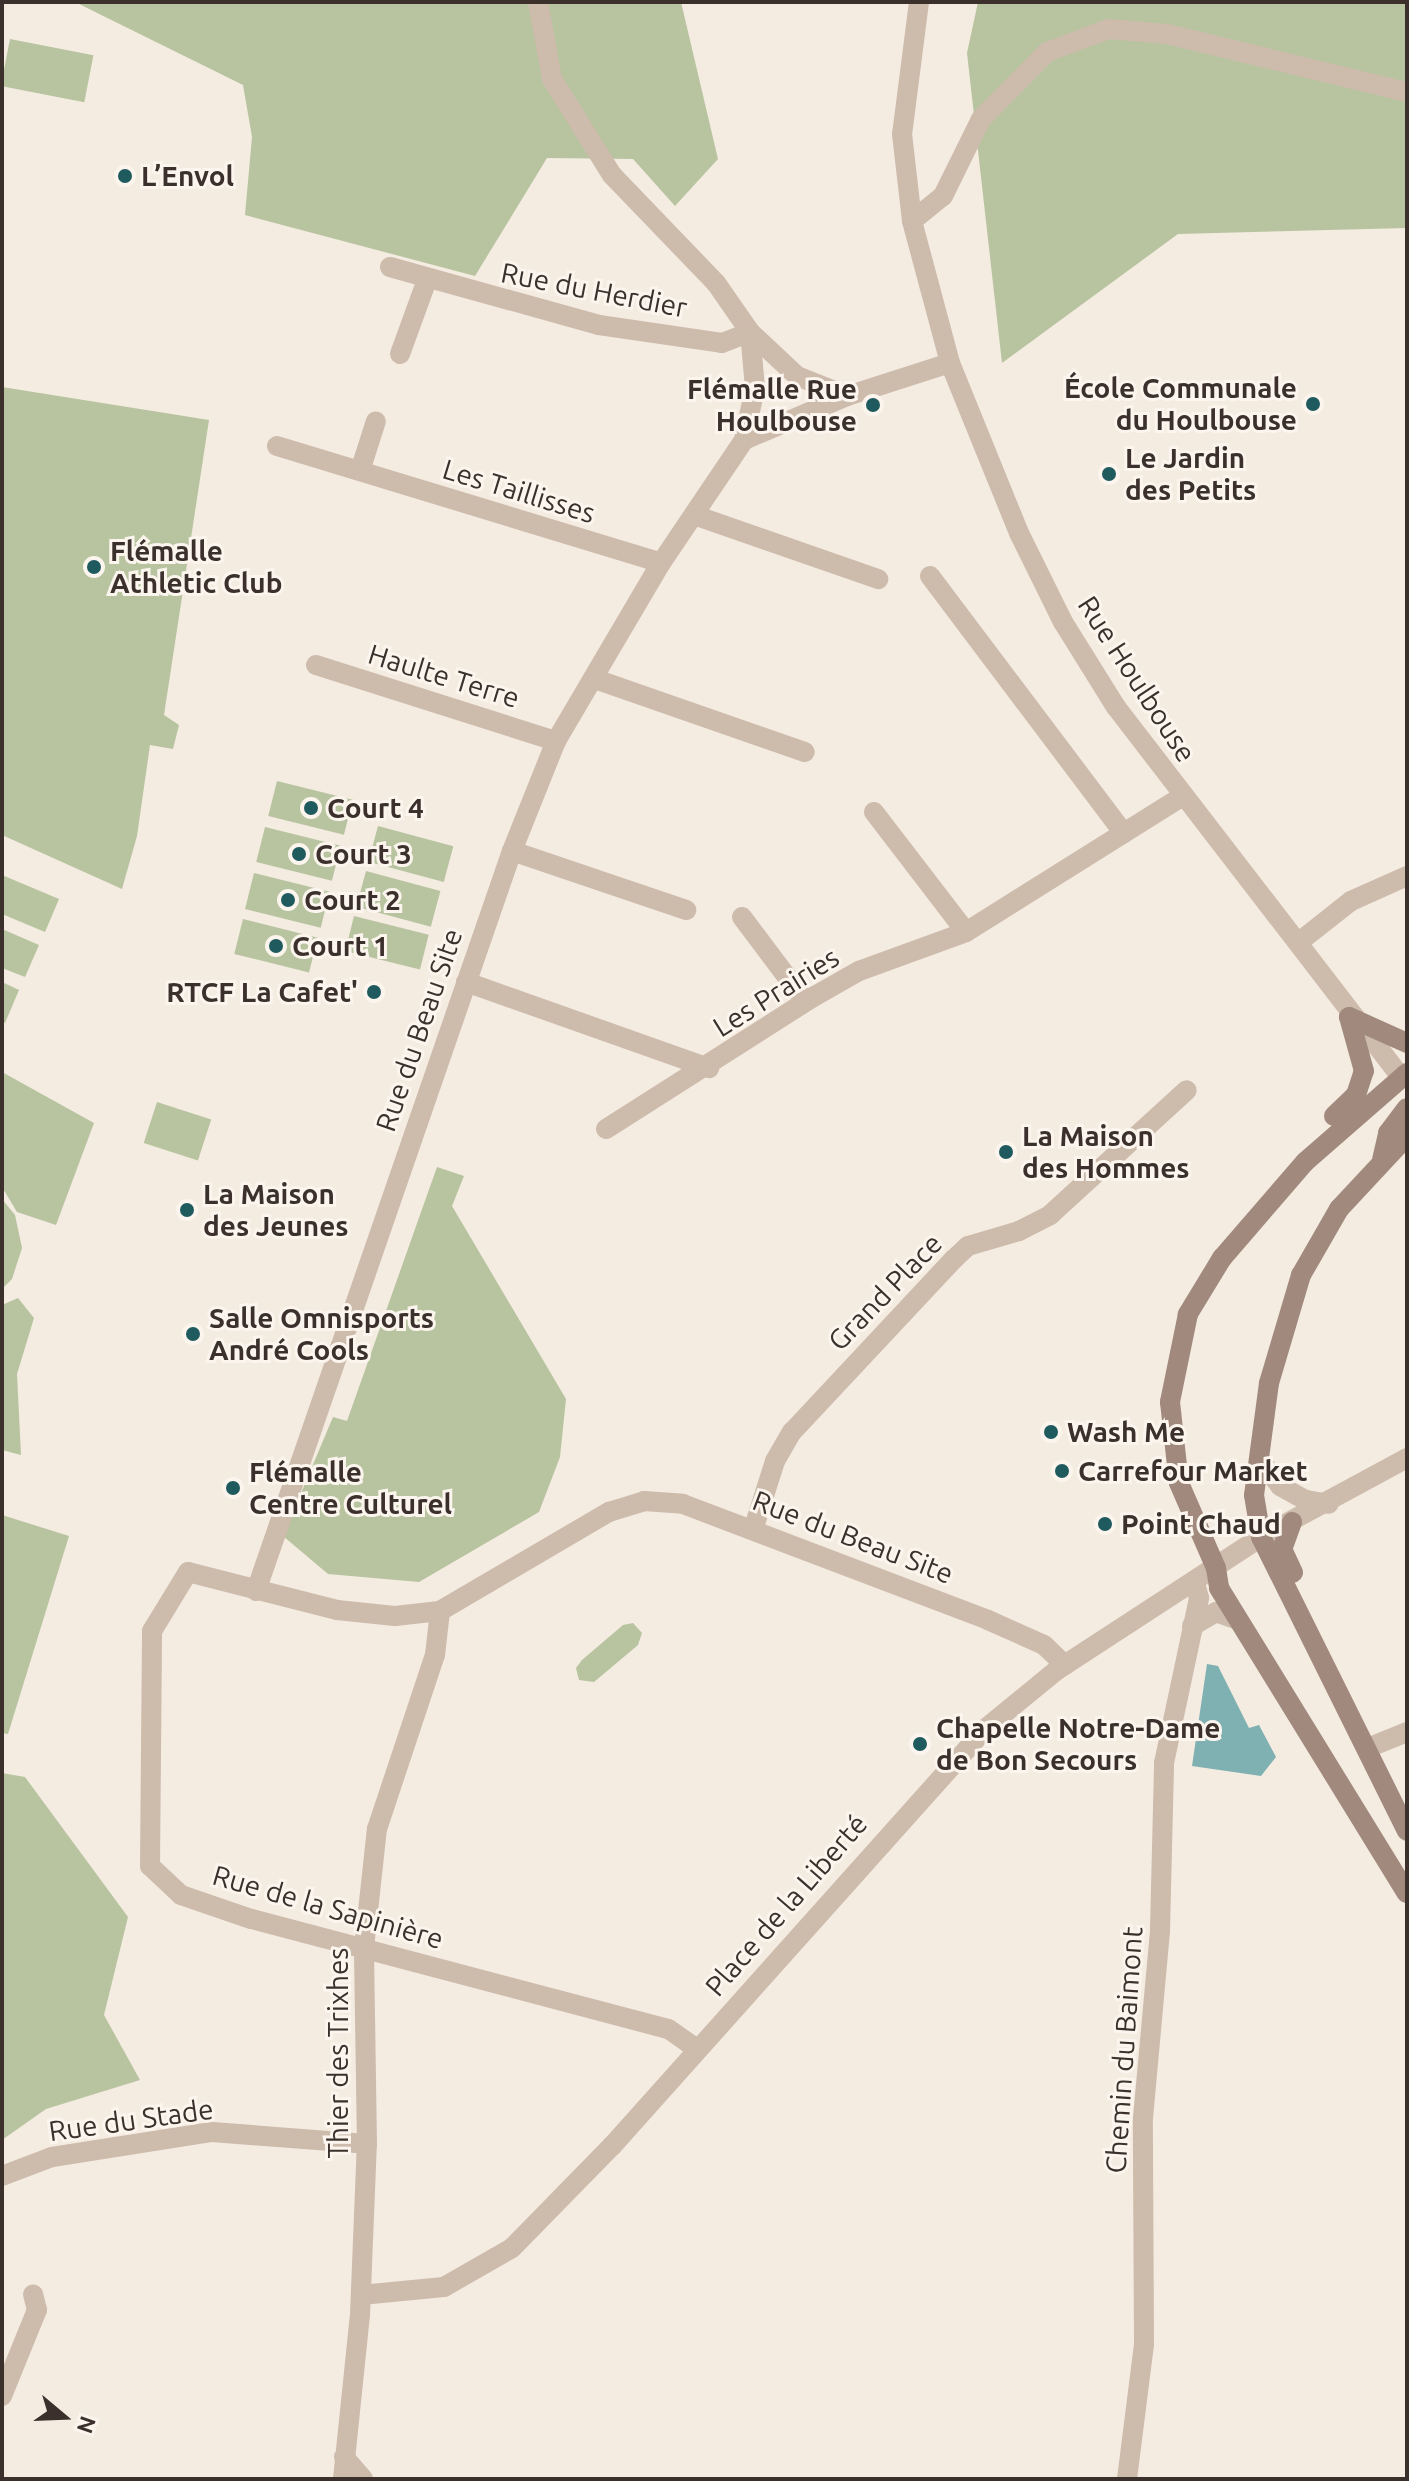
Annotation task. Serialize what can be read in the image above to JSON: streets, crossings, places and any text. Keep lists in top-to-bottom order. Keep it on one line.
{"streets":{"street":["Rue du Herdier","Les Taillisses","Haulte Terre","Rue Houlbouse","Les Prairies","Rue du Beau Site","Grand Place","Place de la Liberté","Rue de la Sapinière","Chemin du Baimont","Thier des Trixhes","Rue du Stade"]},"crossings":[["Les Taillisses","Rue du Beau Site"],["Haulte Terre","Rue du Beau Site"],["Rue Houlbouse","Les Prairies"],["Les Prairies","Rue du Beau Site"],["Rue du Beau Site","Grand Place"],["Rue du Beau Site","Place de la Liberté"],["Rue du Beau Site","Rue de la Sapinière"],["Rue du Beau Site","Thier des Trixhes"],["Place de la Liberté","Rue de la Sapinière"],["Place de la Liberté","Chemin du Baimont"],["Place de la Liberté","Thier des Trixhes"],["Rue de la Sapinière","Thier des Trixhes"],["Thier des Trixhes","Rue du Stade"]],"places":["L’Envol","École Communale du Houlbouse","Flémalle Rue Houlbouse","Le Jardin des Petits","Flémalle Athletic Club","Court 4","Court 3","Court 2","Court 1","RTCF La Cafet'","La Maison des Hommes","La Maison des Jeunes","Salle Omnisports André Cools","Wash Me","Carrefour Market","Flémalle Centre Culturel","Point Chaud","Chapelle Notre-Dame de Bon Secours"],"north":"right"}
